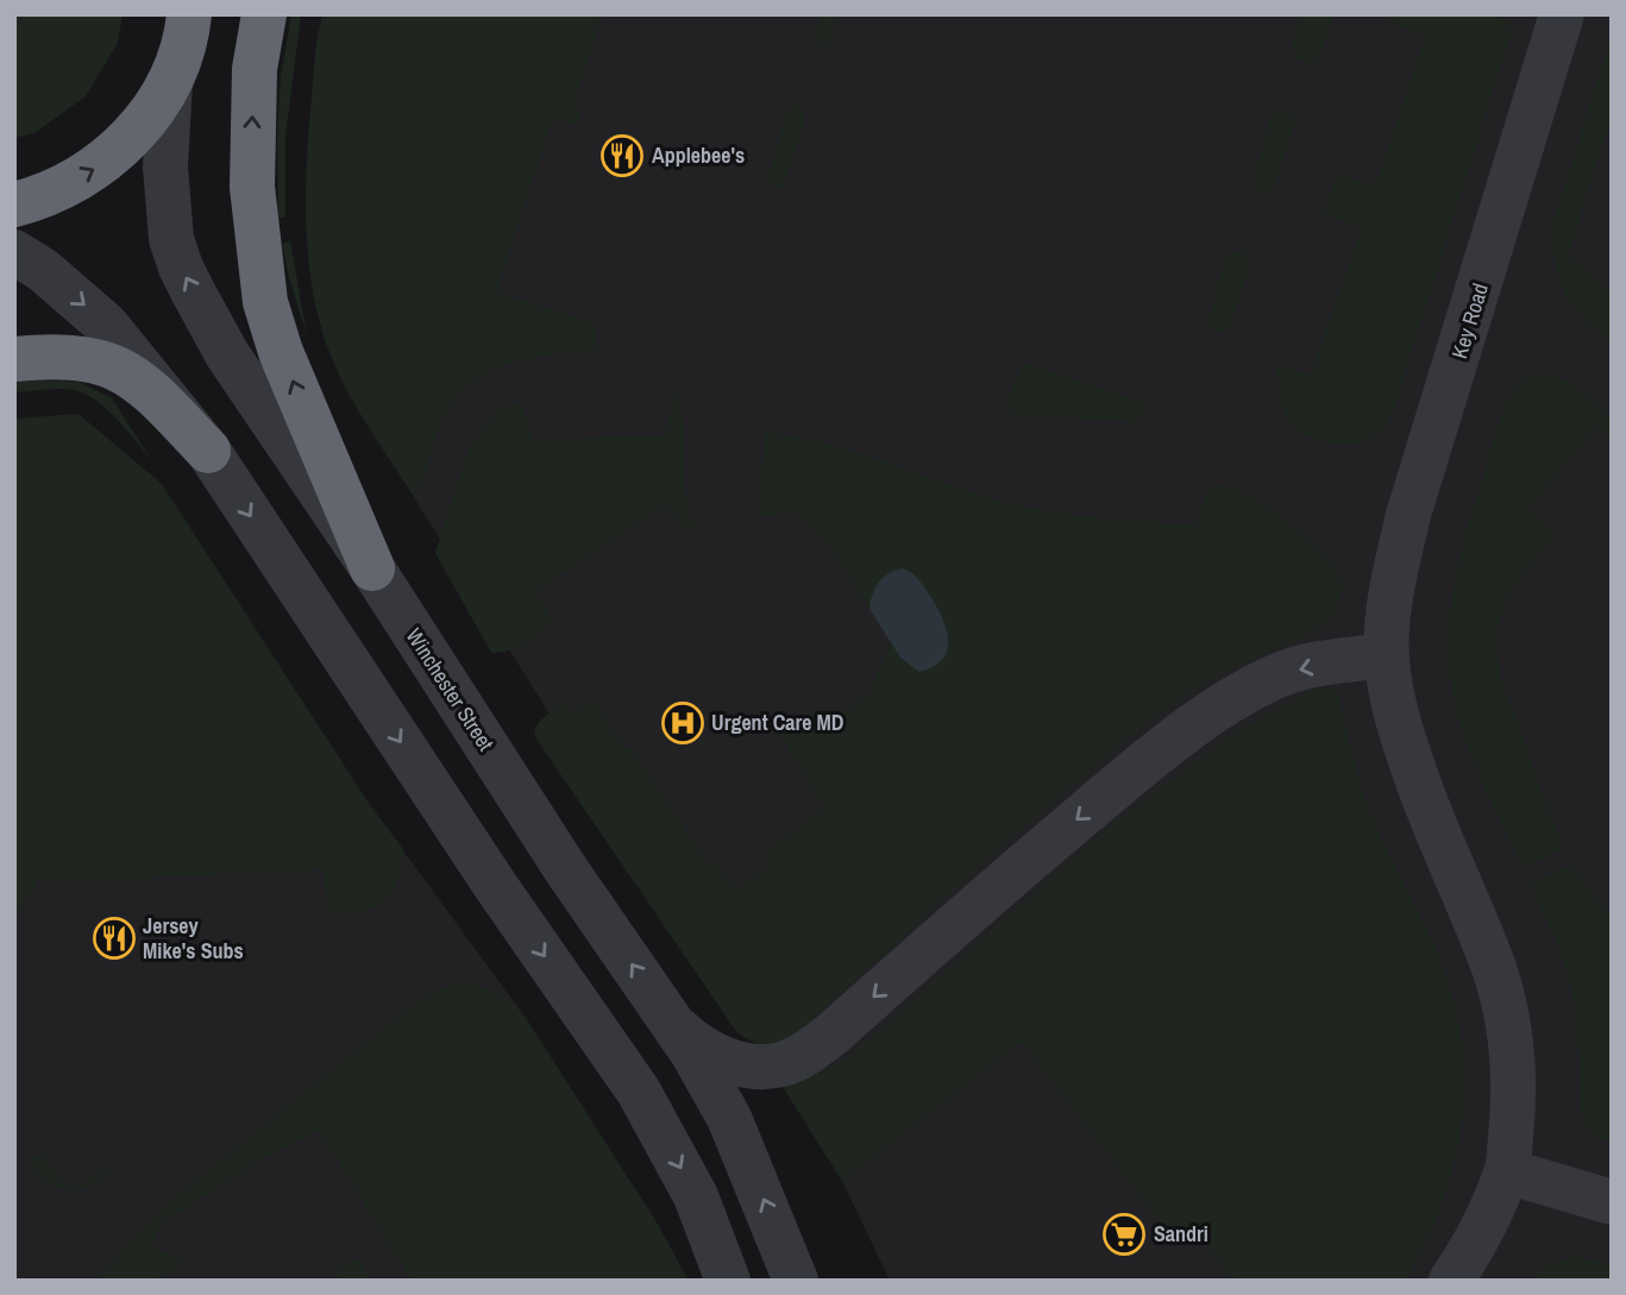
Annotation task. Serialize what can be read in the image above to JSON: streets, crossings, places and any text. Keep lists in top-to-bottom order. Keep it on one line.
{"streets":{"street":["Key Road","Winchester Street"]},"places":{"restaurant":["Applebee's","Jersey Mike's Subs"],"hospital":["Urgent Care MD"],"supermarket":["Sandri"]}}
